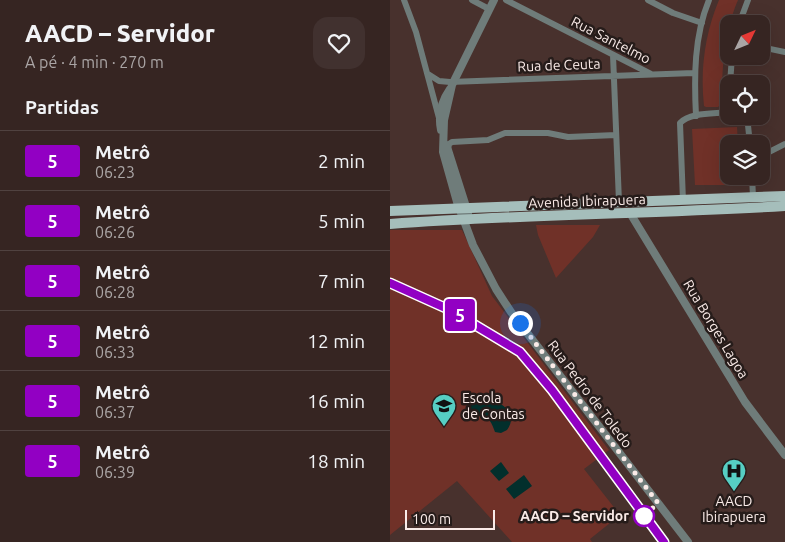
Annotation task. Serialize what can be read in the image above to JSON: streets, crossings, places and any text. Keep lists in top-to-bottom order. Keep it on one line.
{"streets":{"main road":["Avenida Ibirapuera"],"street":["Rua Santelmo","Rua de Ceuta","Rua Borges Lagoa","Rua Pedro de Toledo"]},"crossings":[["Rua Santelmo","Rua de Ceuta"],["Avenida Ibirapuera","Rua Borges Lagoa"]],"places":{"school or university":["Escola de Contas"],"hospital":["AACD Ibirapuera"],"other":["AACD – Servidor"]},"lines":["metro line 5"],"scale_bar":"100 m","north":"top right","page":{"heading":[["AACD – Servidor","A pé · 4 min · 270 m"],"Partidas"],"on_map":"5","list":[{"mark":"5","name":"Metrô","note":"06:23","value":"2 min"},{"mark":"5","name":"Metrô","note":"06:26","value":"5 min"},{"mark":"5","name":"Metrô","note":"06:28","value":"7 min"},{"mark":"5","name":"Metrô","note":"06:33","value":"12 min"},{"mark":"5","name":"Metrô","note":"06:37","value":"16 min"},{"mark":"5","name":"Metrô","note":"06:39","value":"18 min"}],"scale":"100 m"}}
